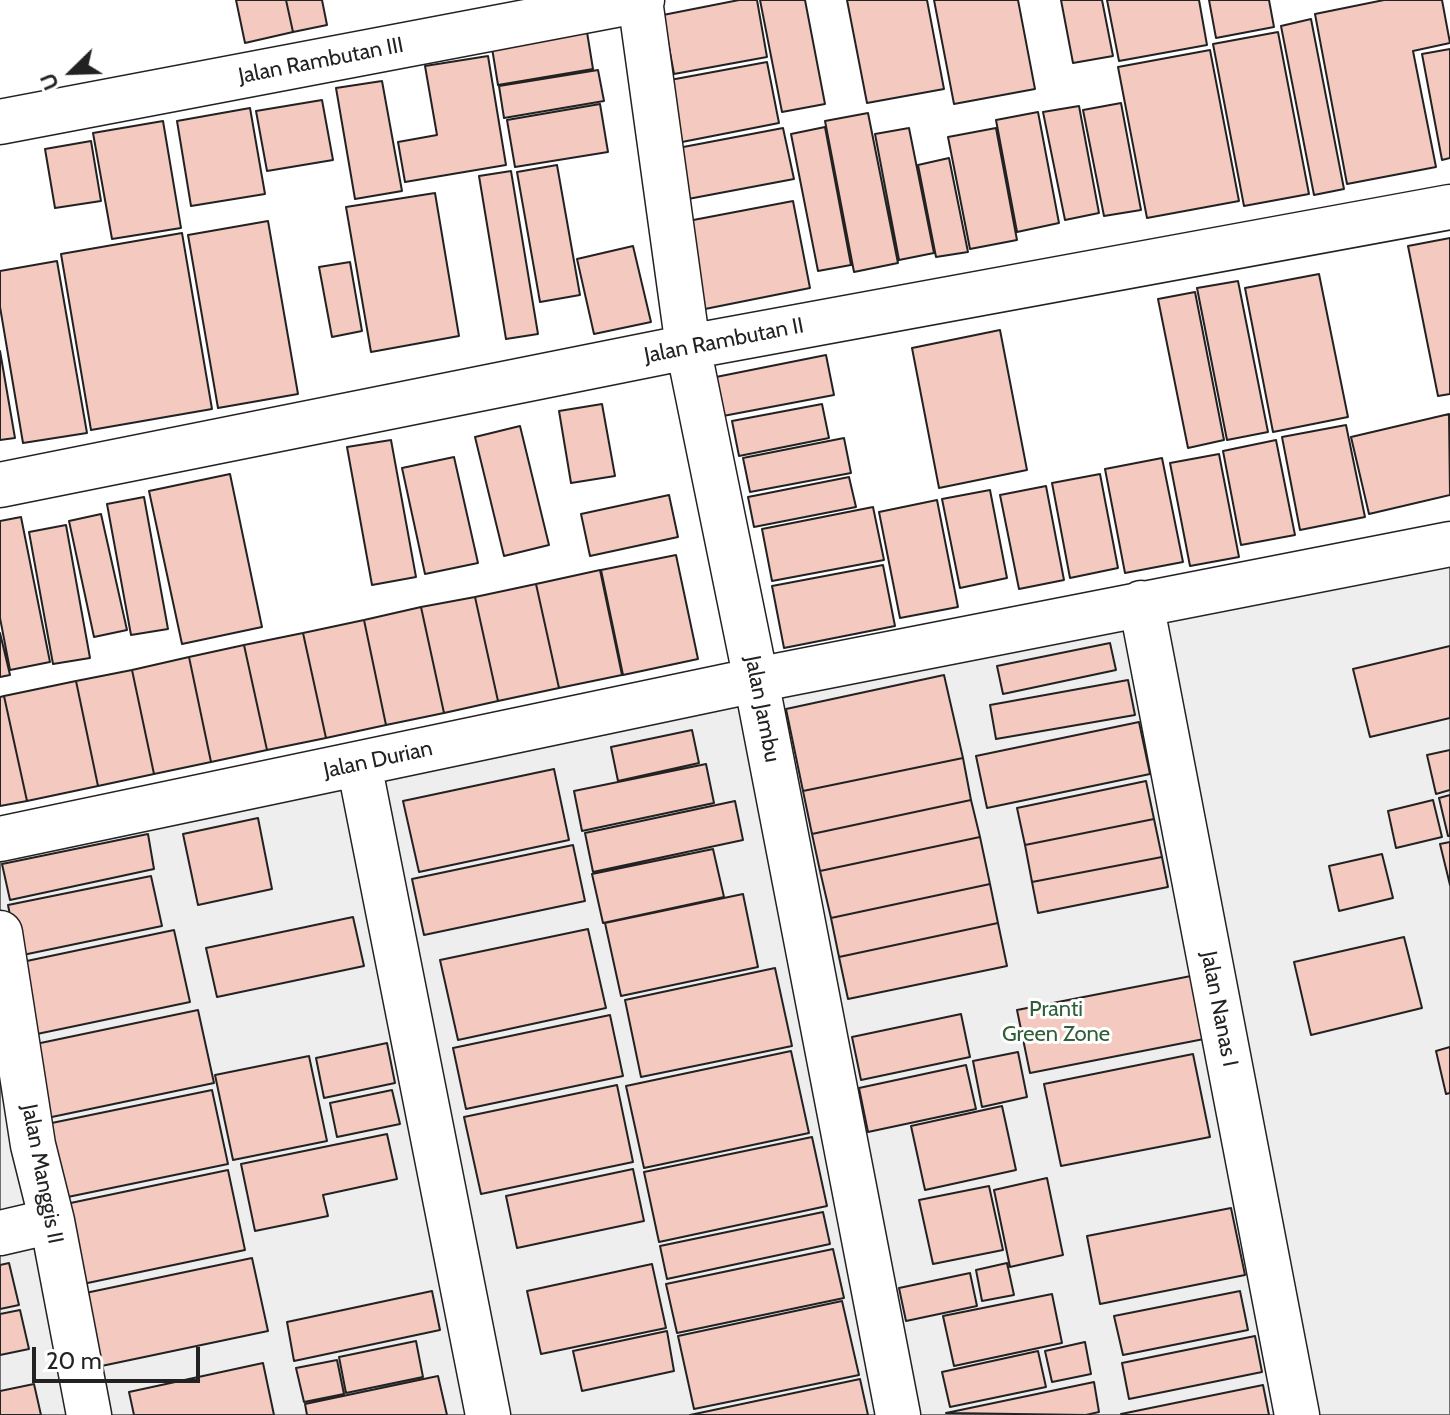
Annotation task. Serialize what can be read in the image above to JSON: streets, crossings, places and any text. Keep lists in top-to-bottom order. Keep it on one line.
{"streets":{"street":["Jalan Rambutan III","Jalan Rambutan II","Jalan Jambu","Jalan Durian","Jalan Nanas I","Jalan Manggis II"]},"crossings":[["Jalan Rambutan III","Jalan Jambu"],["Jalan Rambutan II","Jalan Jambu"],["Jalan Jambu","Jalan Durian"],["Jalan Durian","Jalan Nanas I"]],"parks":["Pranti Green Zone"],"scale_bar":"20 m","north":"bottom left"}
